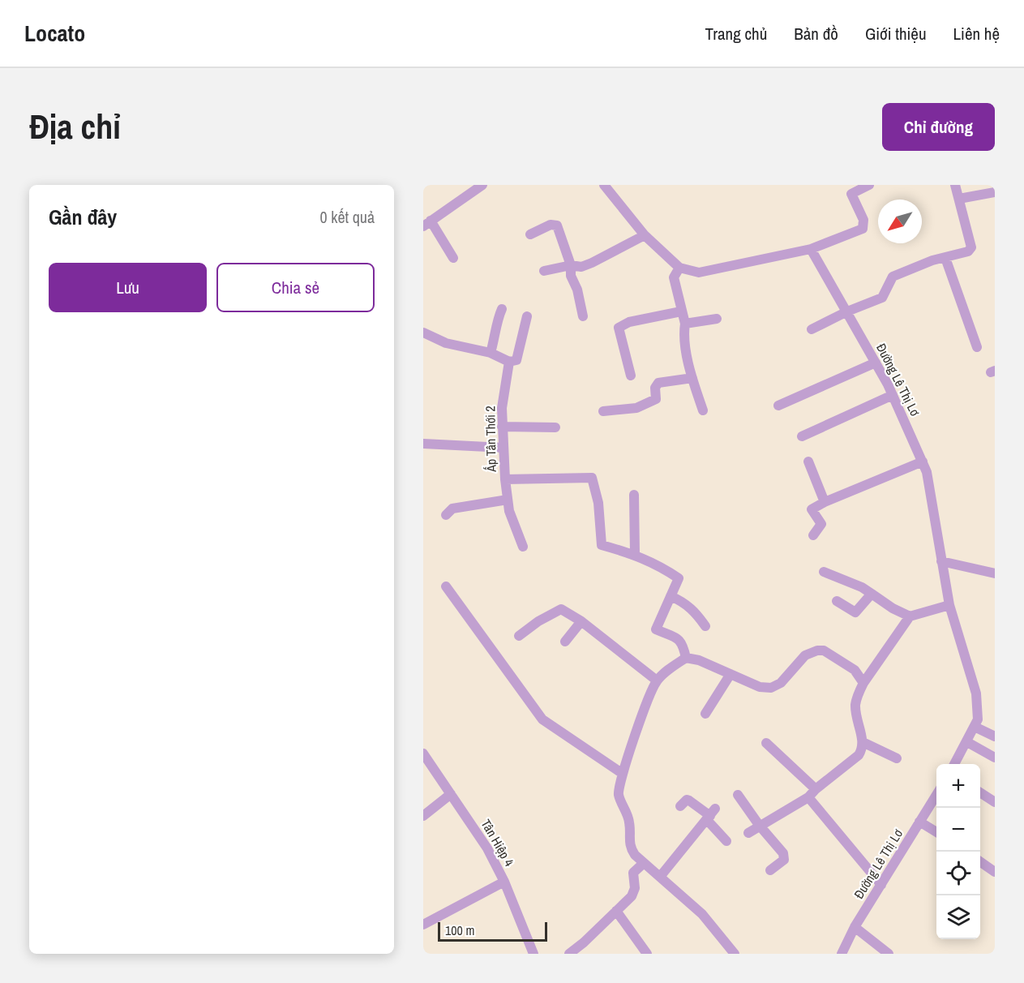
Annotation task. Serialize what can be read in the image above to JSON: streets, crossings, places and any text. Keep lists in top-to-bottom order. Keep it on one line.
{"streets":{"street":["Đường Lê Thị Lơ","Ấp Tân Thới 2","Tân Hiệp 4"]},"scale_bar":"100 m","north":"bottom left","page":{"header":"Locato","nav":["Trang chủ","Bản đồ","Giới thiệu","Liên hệ"],"buttons":["Chỉ đường",["Lưu","Chia sẻ"]],"title":"Địa chỉ","heading":["Gần đây","0 kết quả"],"map_buttons":["+","−"],"scale":"100 m"}}
